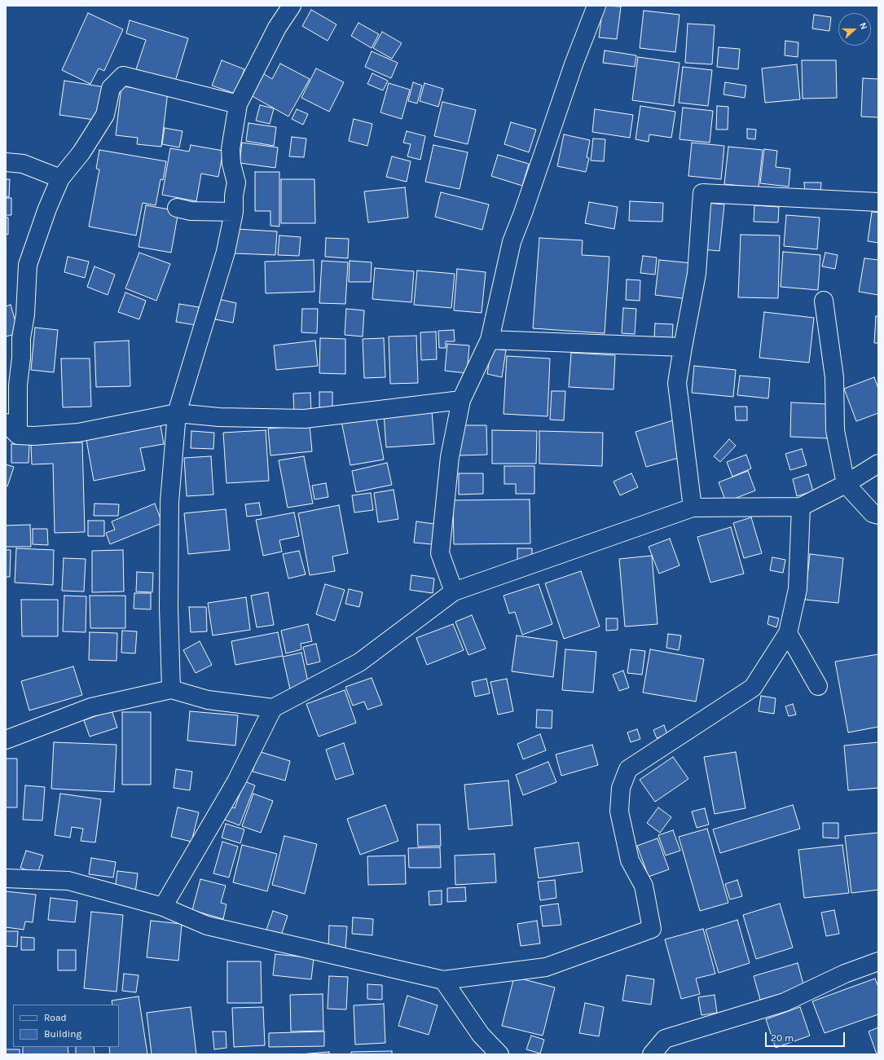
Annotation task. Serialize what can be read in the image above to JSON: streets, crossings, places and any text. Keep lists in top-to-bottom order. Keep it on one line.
{"legend":["Road","Building"],"scale_bar":"20 m","north":"right"}
